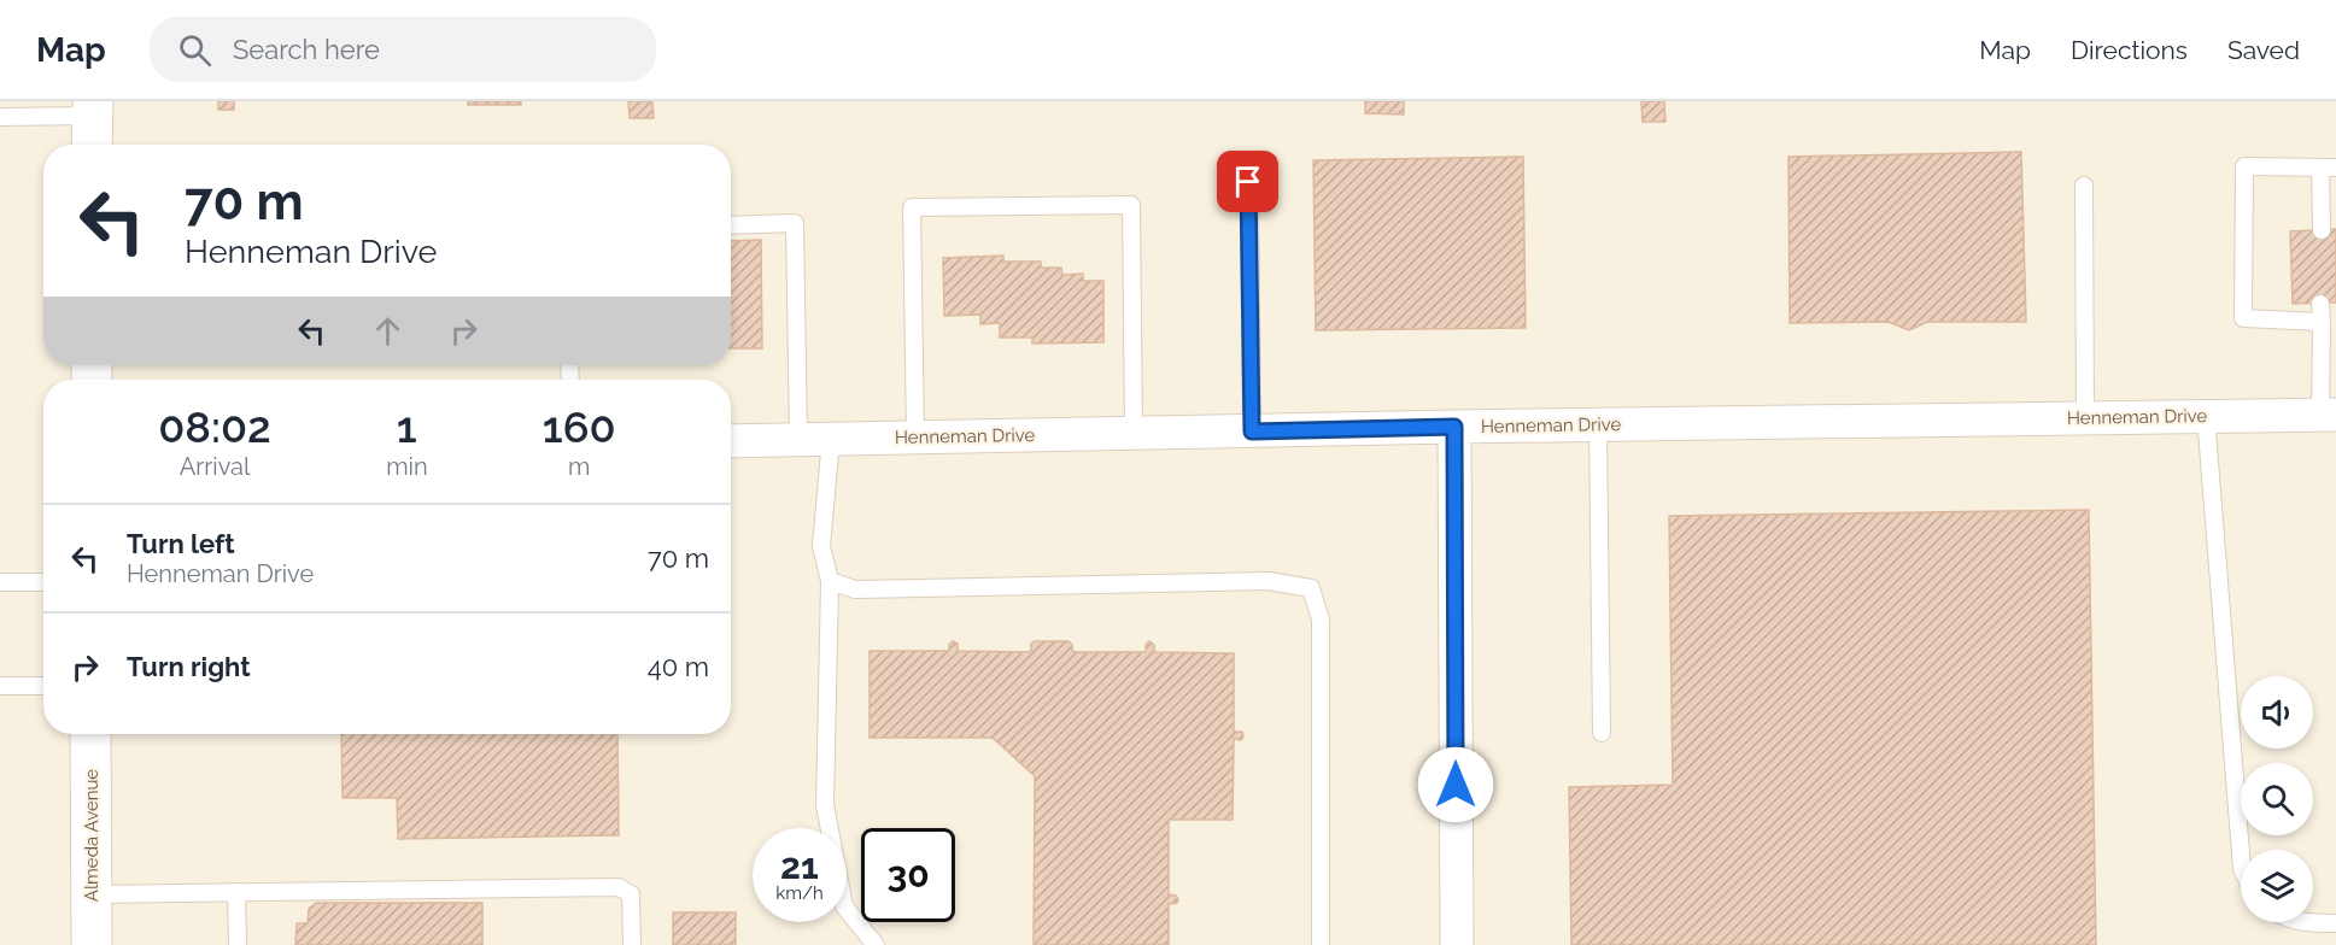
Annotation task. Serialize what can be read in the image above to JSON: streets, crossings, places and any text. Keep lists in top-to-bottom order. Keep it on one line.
{"streets":{"street":["Henneman Drive","Almeda Avenue"]},"page":{"header":"Map","search":"Search here","nav":["Map","Directions","Saved"],"turn":["70 m","Henneman Drive"],"eta":["08:02","Arrival","1","min","160","m"],"list":[{"name":"Turn left","note":"Henneman Drive","value":"70 m"},{"name":"Turn right","value":"40 m"}],"speed":"21 km/h","limit":"30"}}
